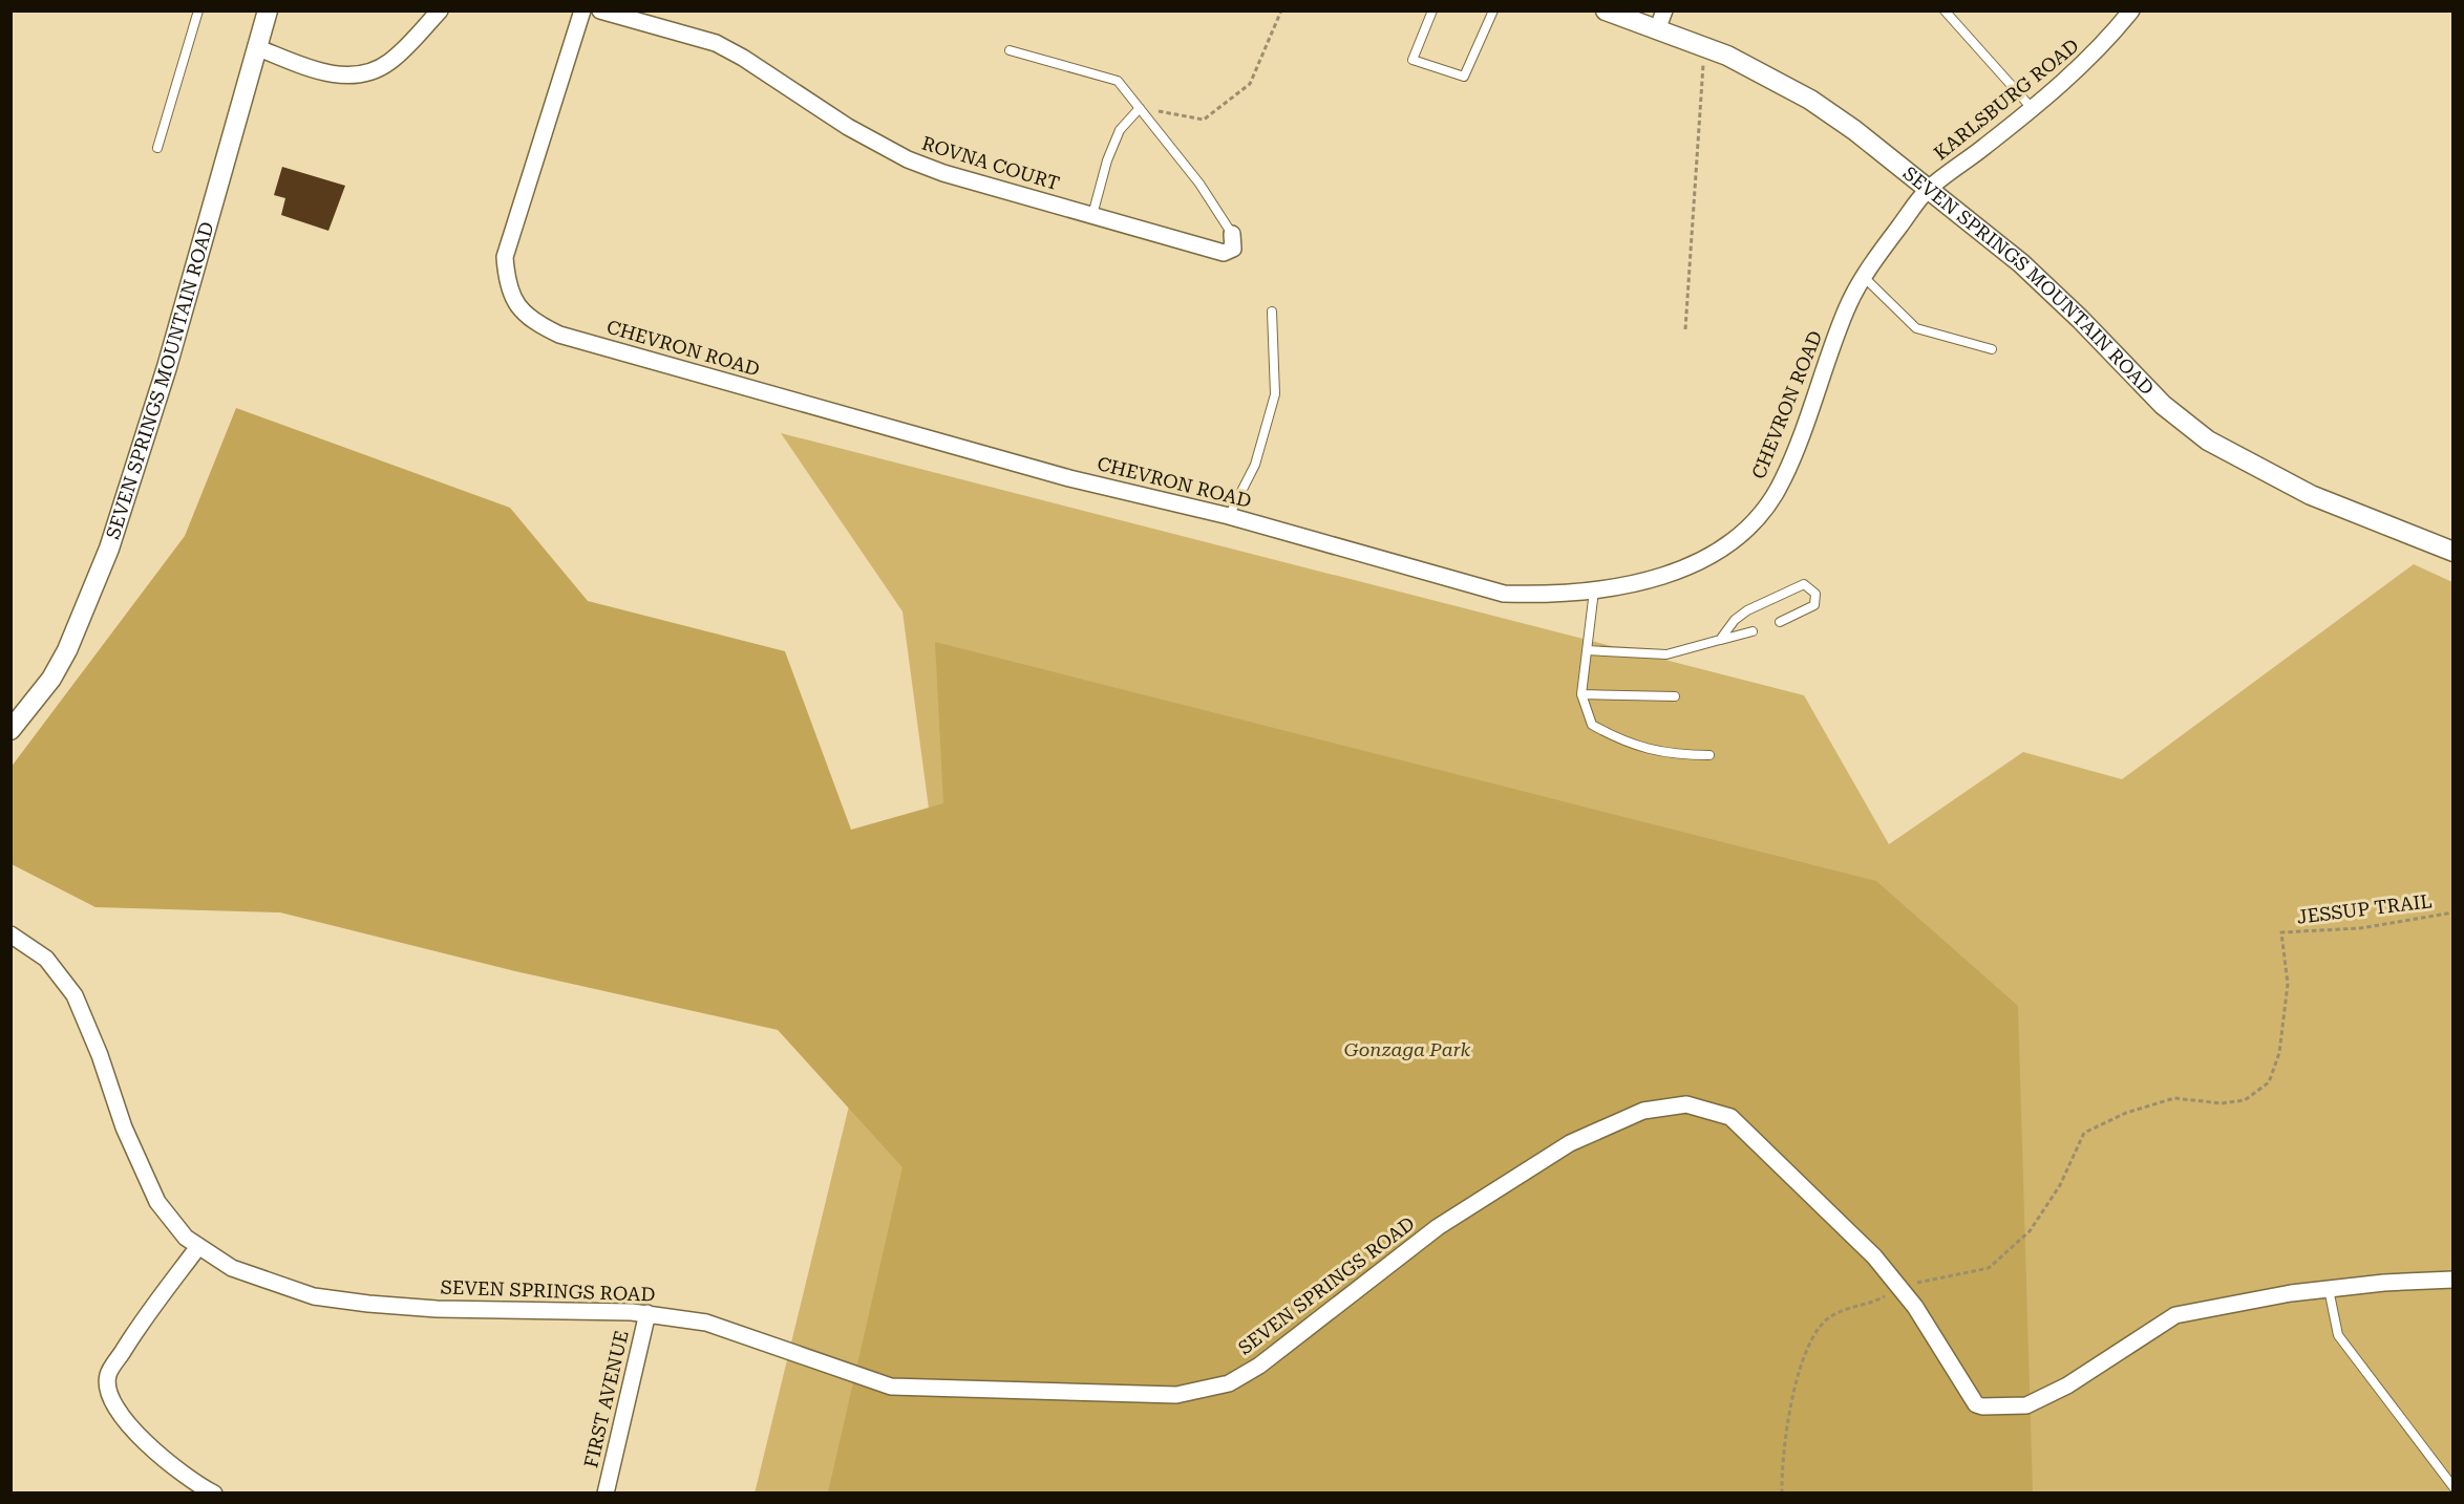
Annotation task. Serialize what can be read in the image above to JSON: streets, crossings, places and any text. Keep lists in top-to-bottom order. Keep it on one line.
{"streets":{"street":["KARLSBURG ROAD","ROVNA COURT","SEVEN SPRINGS MOUNTAIN ROAD","CHEVRON ROAD","SEVEN SPRINGS ROAD","FIRST AVENUE"],"path":["JESSUP TRAIL"]},"crossings":[["KARLSBURG ROAD","SEVEN SPRINGS MOUNTAIN ROAD"],["KARLSBURG ROAD","CHEVRON ROAD"],["SEVEN SPRINGS MOUNTAIN ROAD","CHEVRON ROAD"],["JESSUP TRAIL","SEVEN SPRINGS ROAD"],["SEVEN SPRINGS ROAD","FIRST AVENUE"]],"parks":["Gonzaga Park"]}
